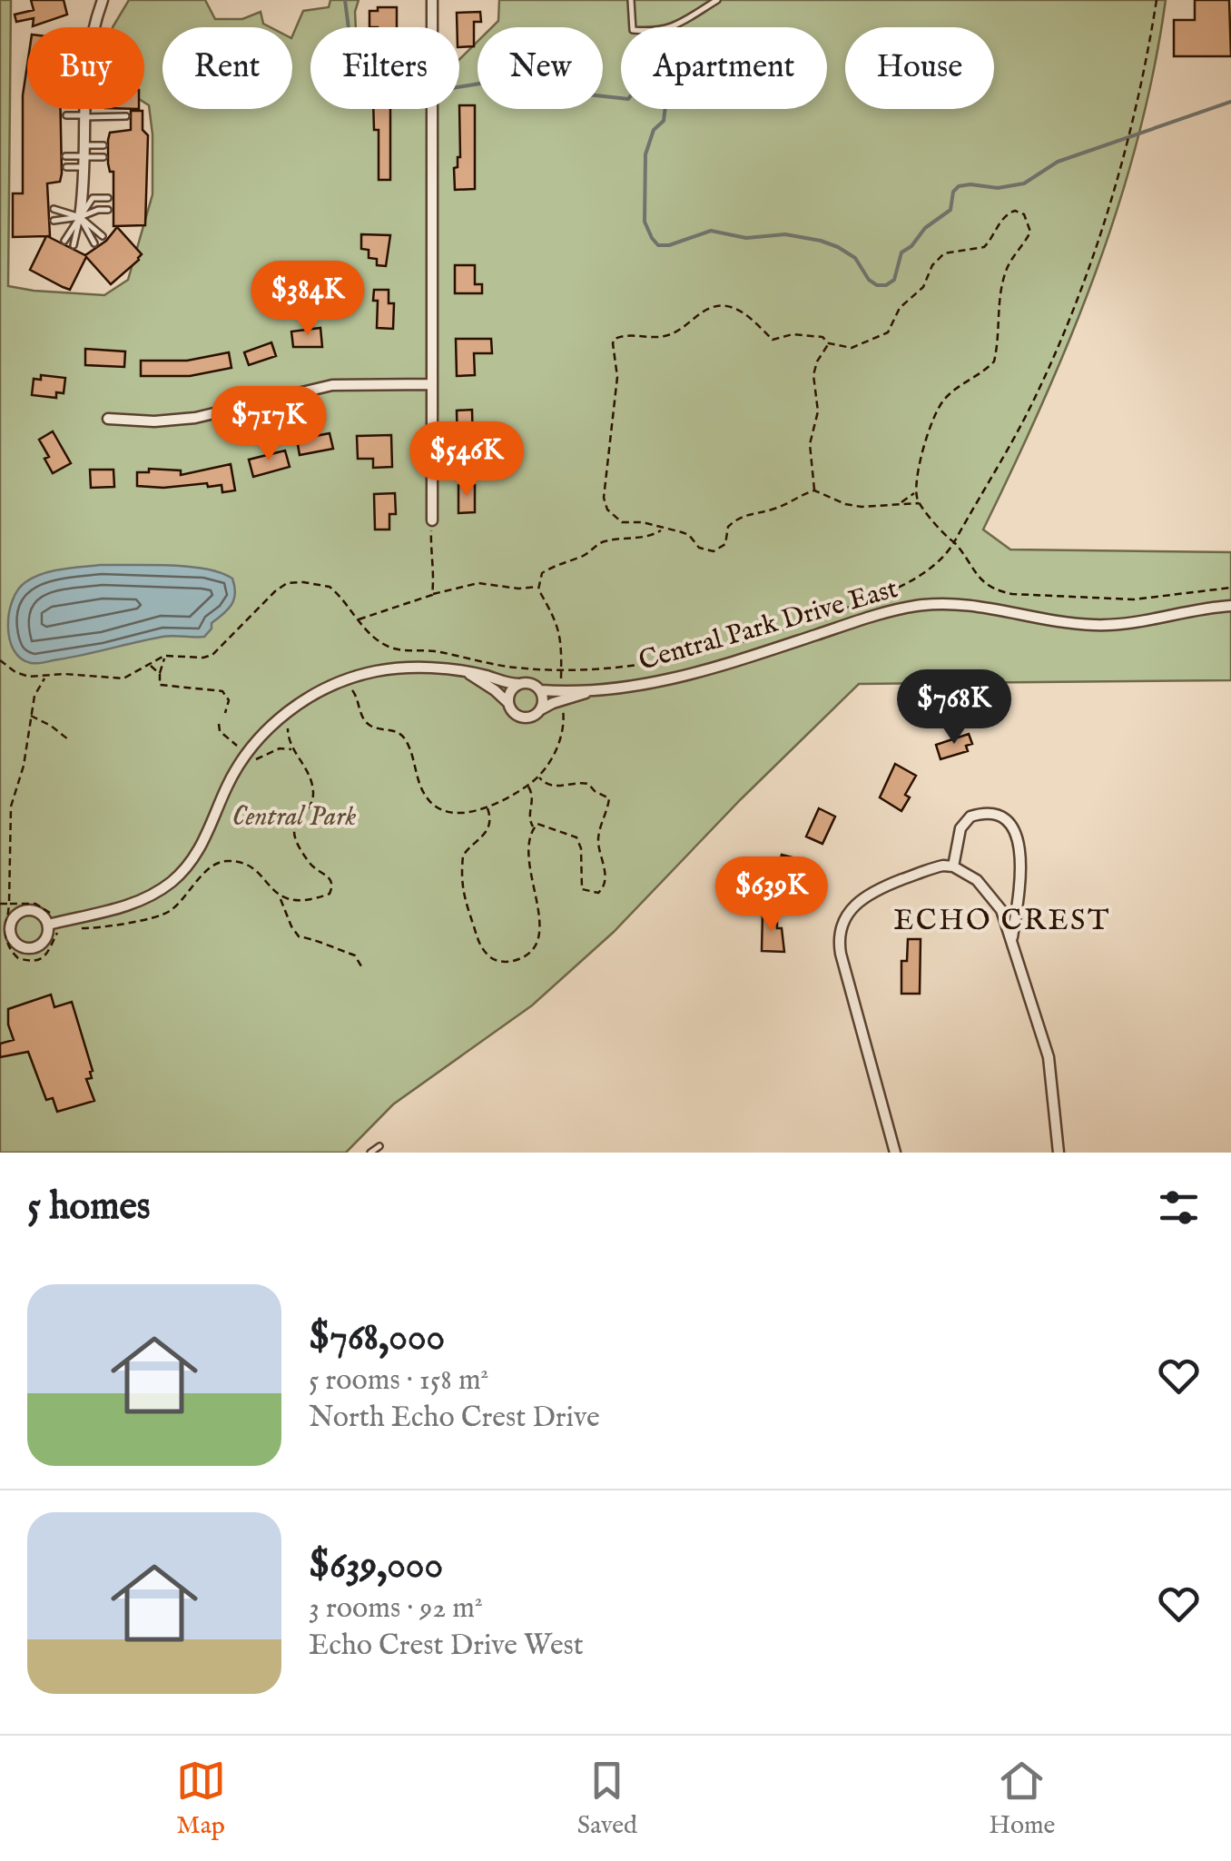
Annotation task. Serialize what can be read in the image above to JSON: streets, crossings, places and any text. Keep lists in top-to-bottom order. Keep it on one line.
{"streets":{"street":["Central Park Drive East"]},"districts":["ECHO CREST"],"parks":["Central Park"],"page":{"chip":["Buy","Rent","Filters","New","Apartment","House"],"price":["$384K","$717K","$546K","$768K","$639K"],"heading":"5 homes","list":[{"name":"$768,000","note":"5 rooms · 158 m² · North Echo Crest Drive"},{"name":"$639,000","note":"3 rooms · 92 m² · Echo Crest Drive West"}],"tabs":["Map","Saved","Home"]}}
